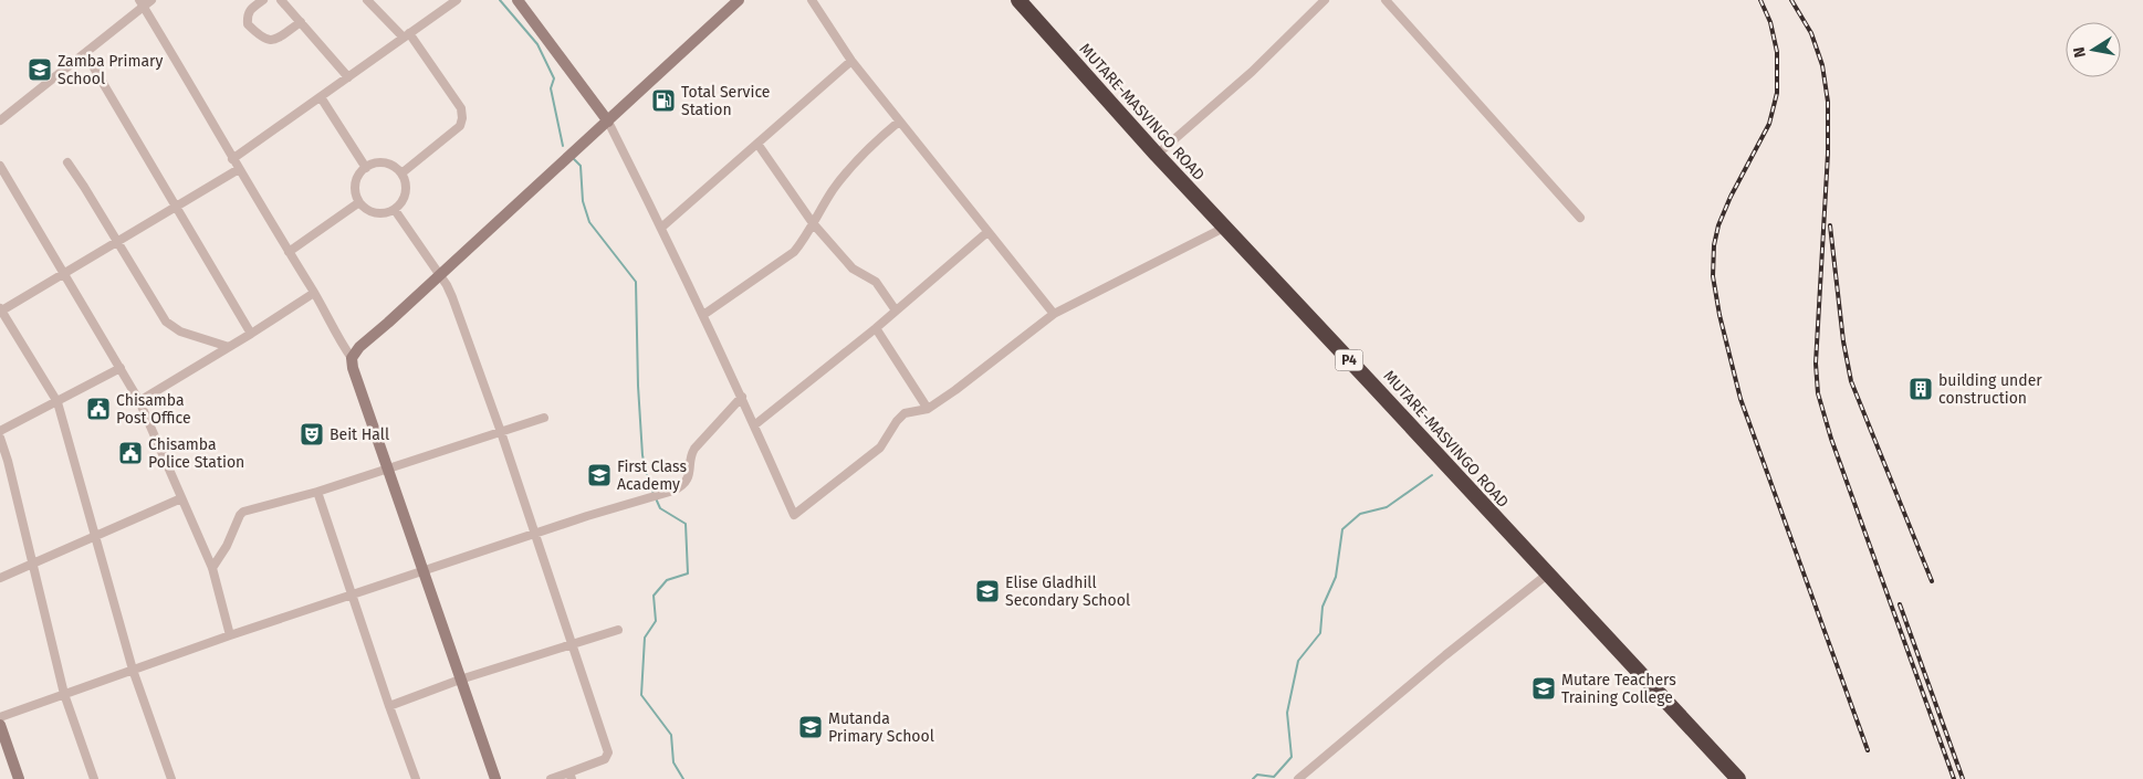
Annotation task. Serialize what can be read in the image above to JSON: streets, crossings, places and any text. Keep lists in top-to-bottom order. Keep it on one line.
{"streets":{"highway":["MUTARE-MASVINGO ROAD","P4"]},"places":{"school or university":["Zamba Primary School","First Class Academy","Elise Gladhill Secondary School","Mutare Teachers Training College","Mutanda Primary School"],"fuel station":["Total Service Station"],"building":["building under construction"],"public building":["Chisamba Post Office","Chisamba Police Station"],"theatre":["Beit Hall"]},"north":"left"}
